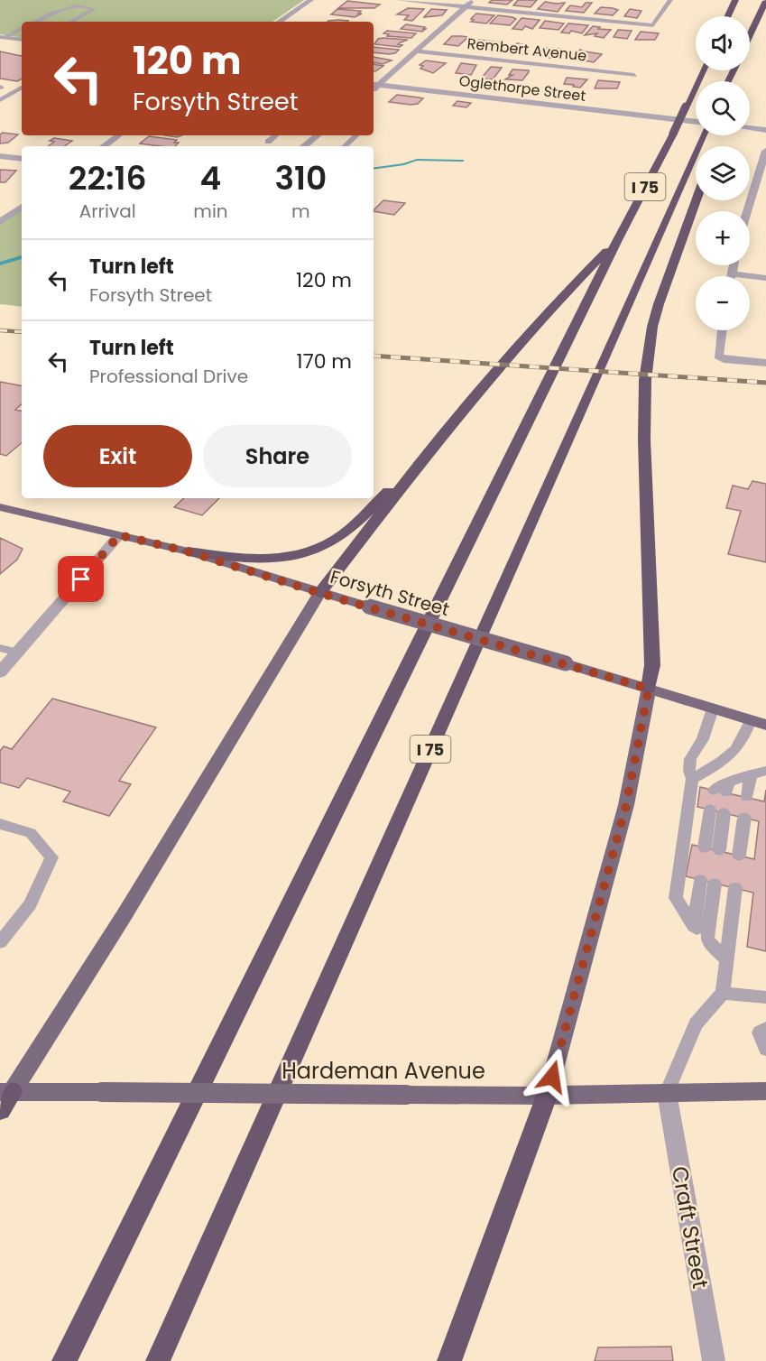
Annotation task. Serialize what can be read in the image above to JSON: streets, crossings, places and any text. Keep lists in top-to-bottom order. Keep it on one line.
{"streets":{"highway":["I 75"],"main road":["Forsyth Street","Hardeman Avenue"],"street":["Rembert Avenue","Oglethorpe Street","Craft Street"]},"crossings":[["Oglethorpe Street","I 75"],["Hardeman Avenue","Craft Street"]],"page":{"map_buttons":["+","−"],"turn":["120 m","Forsyth Street"],"eta":["22:16","Arrival","4","min","310","m"],"list":[{"name":"Turn left","note":"Forsyth Street","value":"120 m"},{"name":"Turn left","note":"Professional Drive","value":"170 m"}],"buttons":["Exit","Share"]}}
